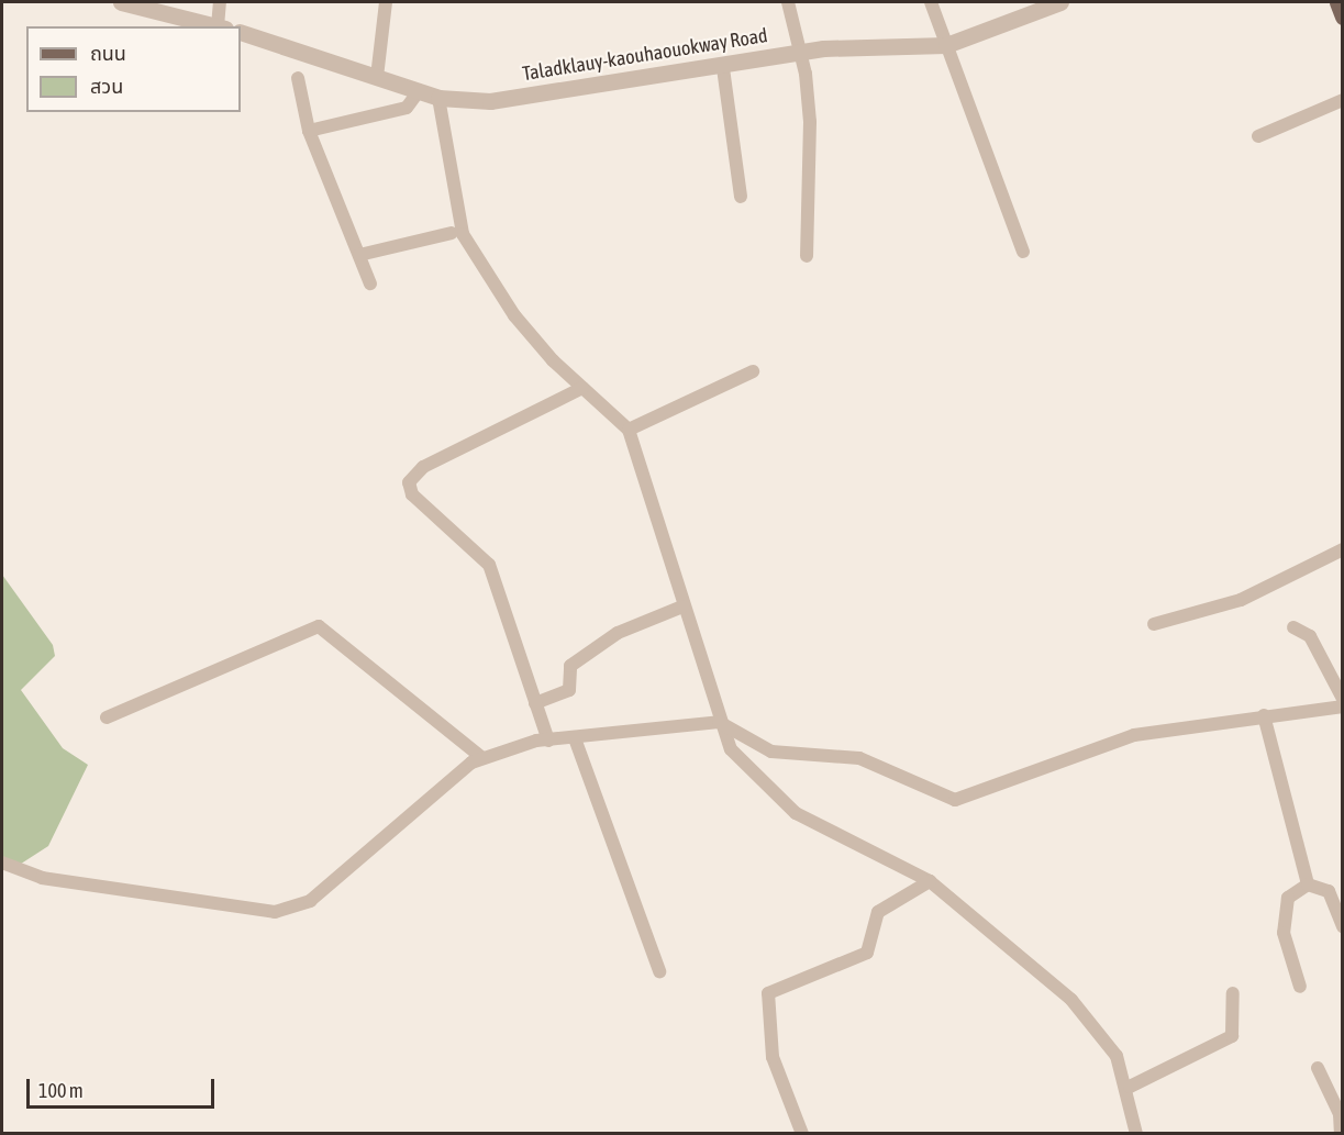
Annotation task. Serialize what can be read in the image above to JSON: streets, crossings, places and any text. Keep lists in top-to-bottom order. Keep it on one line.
{"streets":{"street":["Taladklauy-kaouhaouokway Road"]},"legend":["ถนน","สวน"],"scale_bar":"100 m"}
